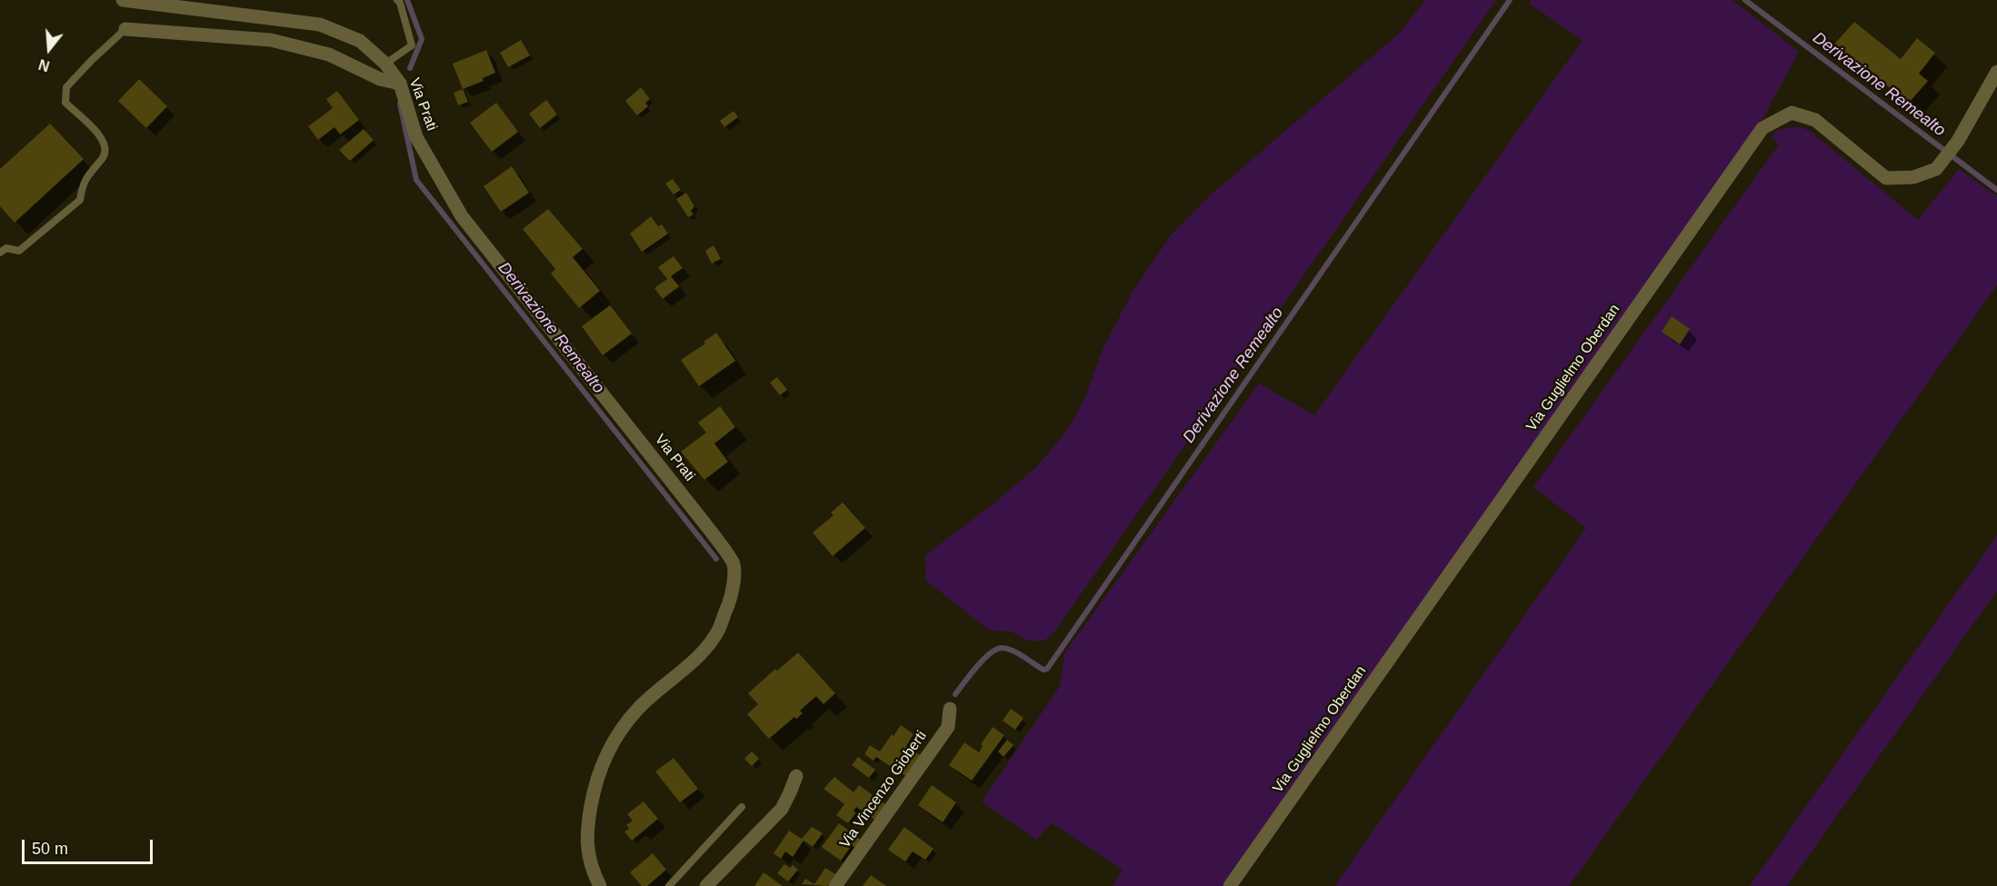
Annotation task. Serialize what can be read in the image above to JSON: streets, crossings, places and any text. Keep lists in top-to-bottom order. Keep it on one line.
{"streets":{"street":["Via Prati","Via Guglielmo Oberdan","Via Vincenzo Gioberti"]},"water":["Derivazione Remealto"],"scale_bar":"50 m","north":"bottom"}
